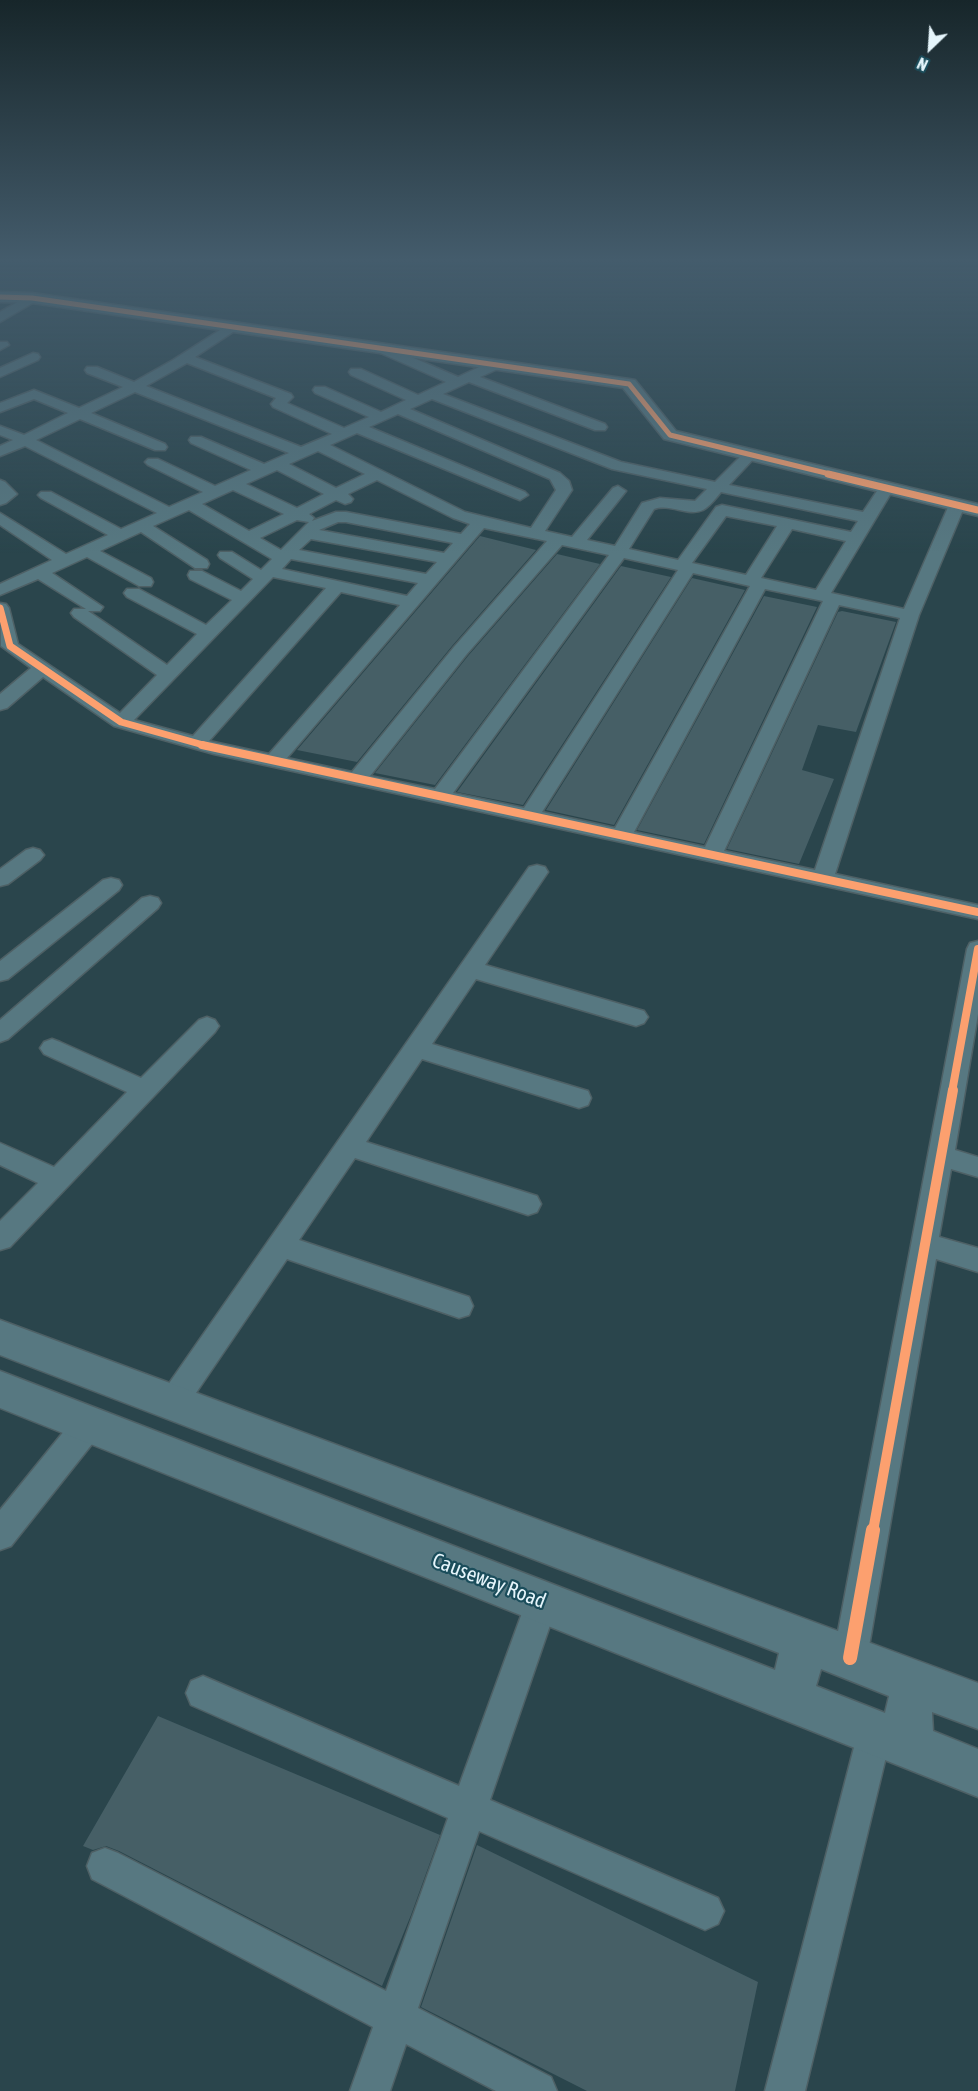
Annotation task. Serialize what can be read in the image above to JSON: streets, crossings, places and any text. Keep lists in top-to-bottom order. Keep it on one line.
{"streets":{"main road":["Causeway Road"]},"north":"bottom left"}
